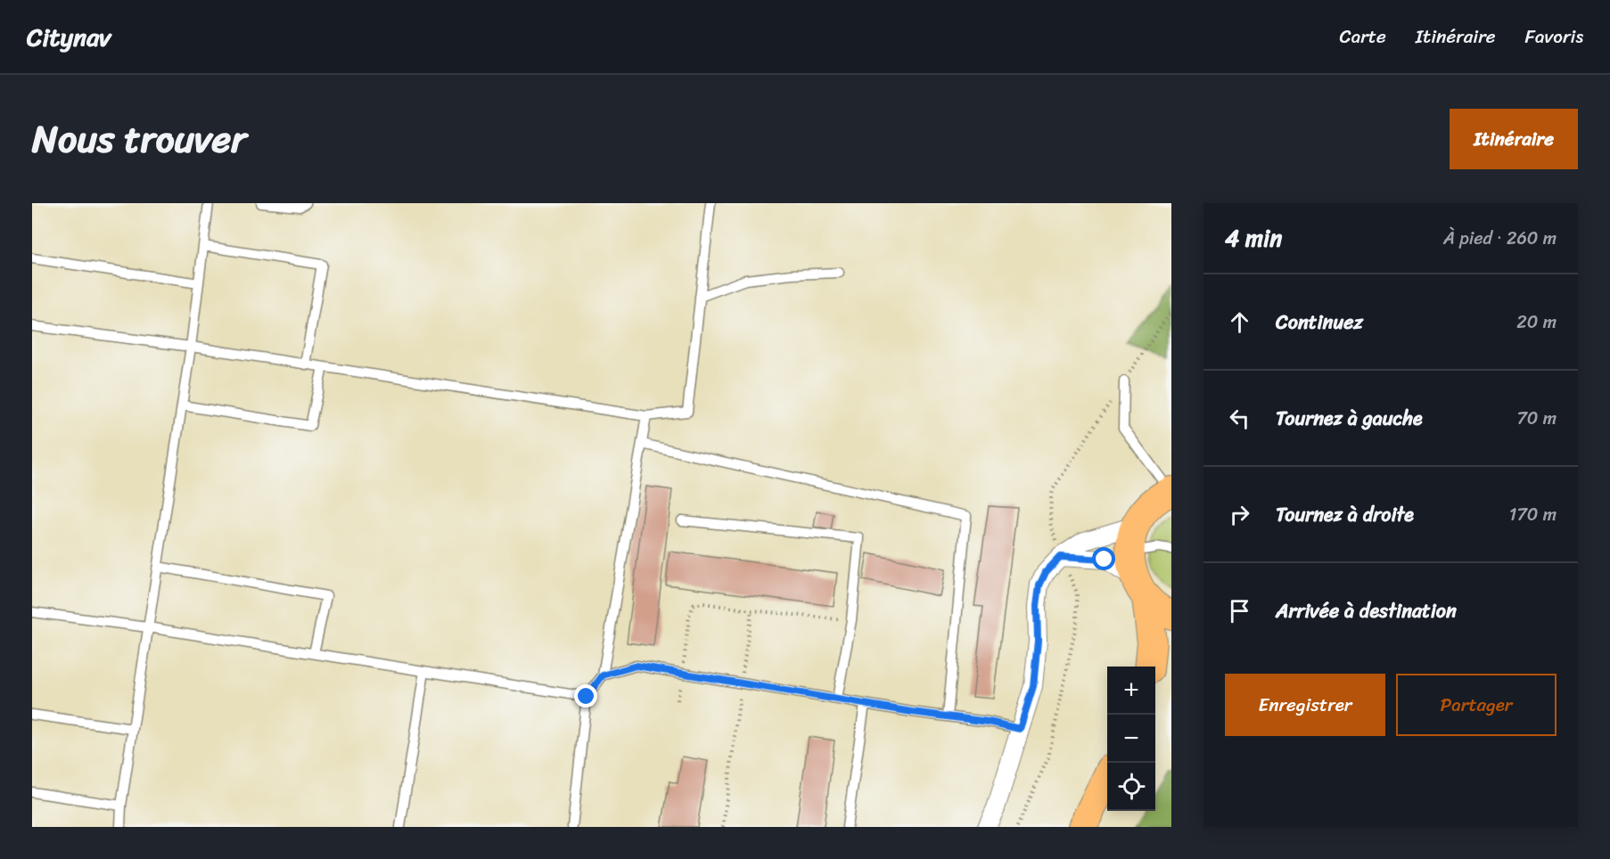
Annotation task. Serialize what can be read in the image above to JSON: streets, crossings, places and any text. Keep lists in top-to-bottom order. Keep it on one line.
{"page":{"header":"Citynav","nav":["Carte","Itinéraire","Favoris"],"title":"Nous trouver","buttons":["Itinéraire",["Enregistrer","Partager"]],"heading":["4 min","À pied · 260 m"],"list":[["Continuez","20 m"],["Tournez à gauche","70 m"],["Tournez à droite","170 m"],"Arrivée à destination"],"map_buttons":["+","−"]}}
